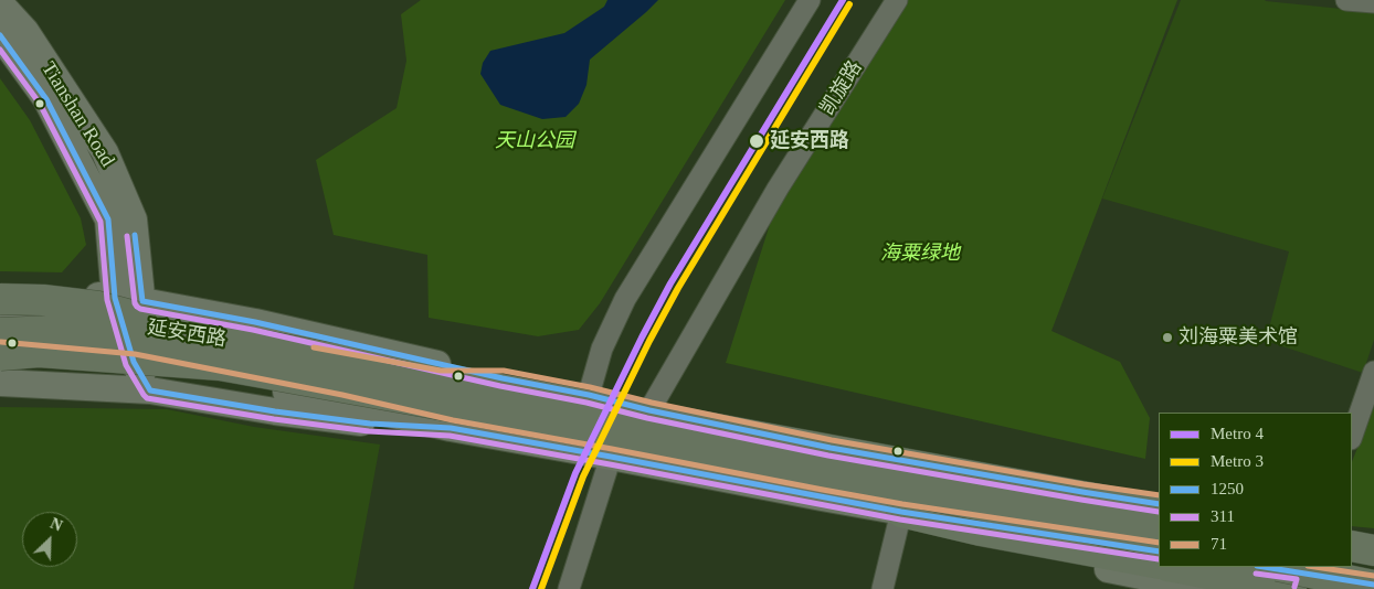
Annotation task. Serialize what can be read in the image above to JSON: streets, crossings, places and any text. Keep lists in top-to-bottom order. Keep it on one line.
{"streets":{"main road":["Tianshan Road","延安西路"],"street":["凯旋路"]},"crossings":[["凯旋路","延安西路"],["Tianshan Road","延安西路"]],"parks":["天山公园","海粟绿地"],"places":["延安西路","刘海粟美术馆"],"lines":["metro line 4","metro line 3","transit line 1250","transit line 311","transit line 71"],"legend":["Metro 4","Metro 3","1250","311","71"],"north":"top right"}
